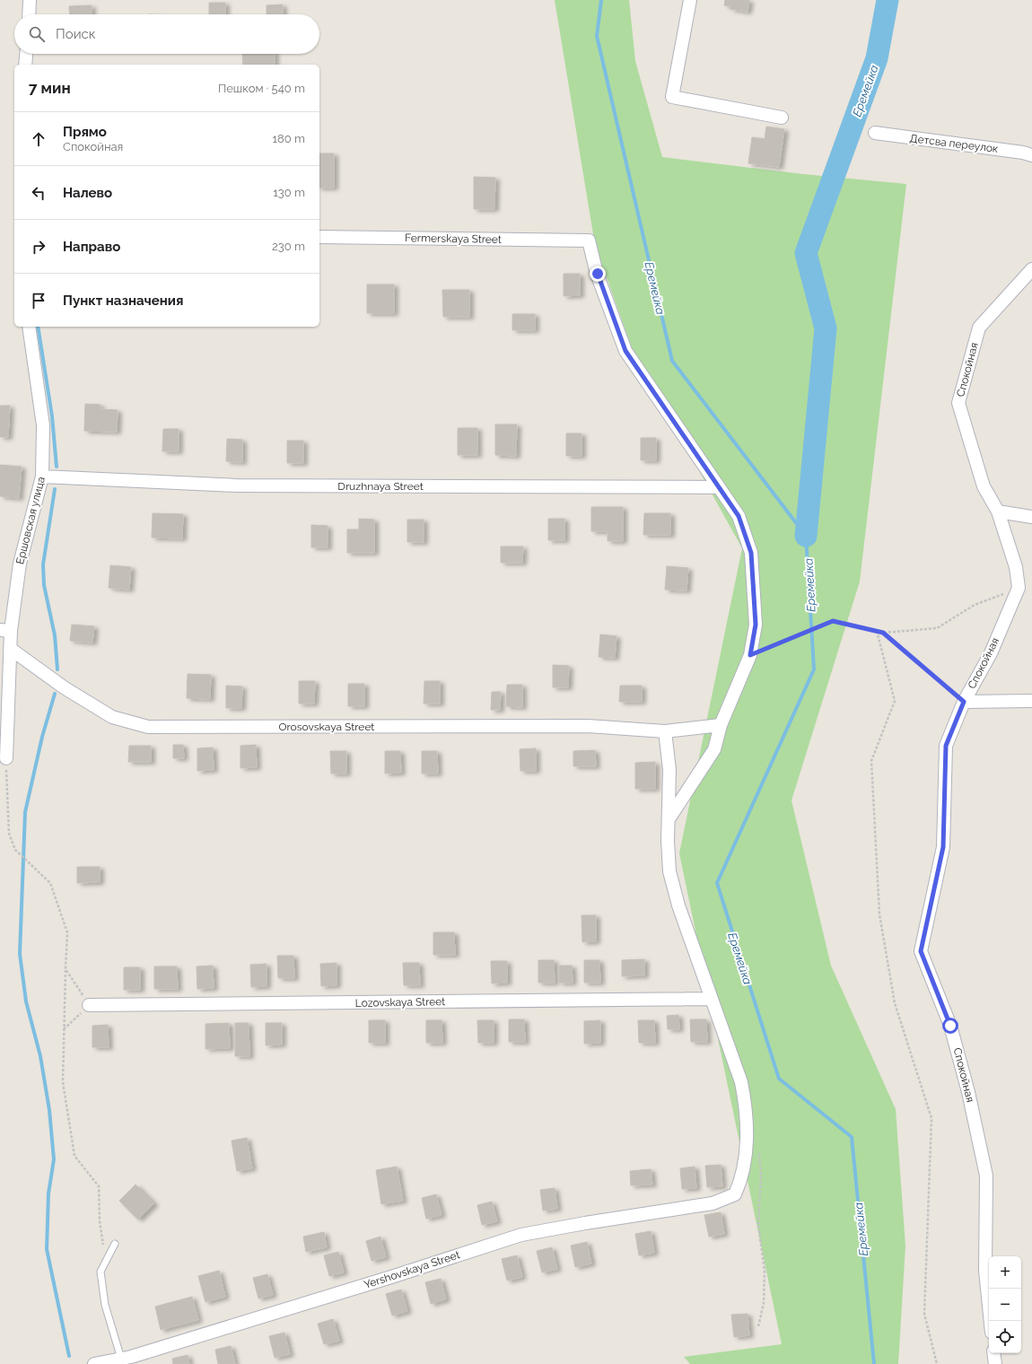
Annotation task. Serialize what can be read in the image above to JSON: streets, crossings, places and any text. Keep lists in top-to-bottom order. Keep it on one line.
{"streets":{"street":["Детсва переулок","Fermerskaya Street","Спокойная","Druzhnaya Street","Ершовская улица","Orosovskaya Street","Lozovskaya Street","Yershovskaya Street"]},"crossings":[["Fermerskaya Street","Druzhnaya Street"],["Druzhnaya Street","Ершовская улица"],["Ершовская улица","Orosovskaya Street"],["Lozovskaya Street","Yershovskaya Street"]],"water":["Еремейка"],"page":{"search":"Поиск","heading":["7 мин","Пешком · 540 m"],"list":[["Прямо","Спокойная","180 m"],["Налево","130 m"],["Направо","230 m"],"Пункт назначения"],"map_buttons":["+","−"]}}
